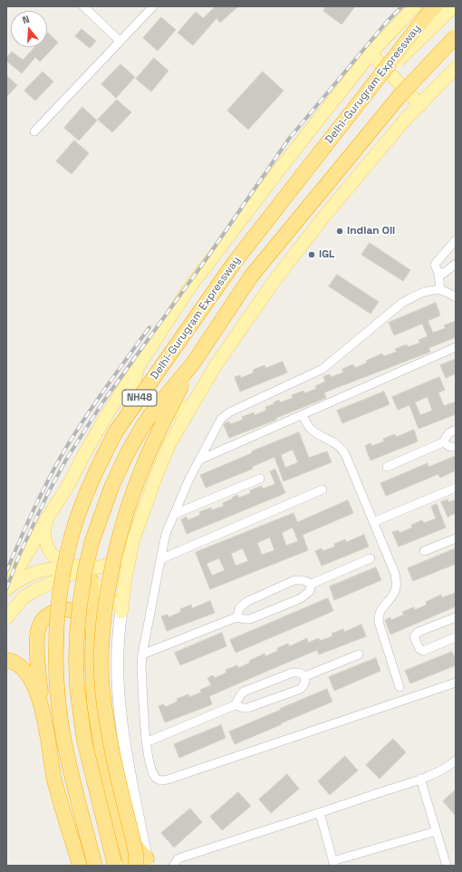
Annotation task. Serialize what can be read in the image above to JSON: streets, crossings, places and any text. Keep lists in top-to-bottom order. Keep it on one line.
{"streets":{"highway":["Delhi-Gurugram Expressway","NH48"]},"places":["Indian Oil","IGL"],"north":"top"}
